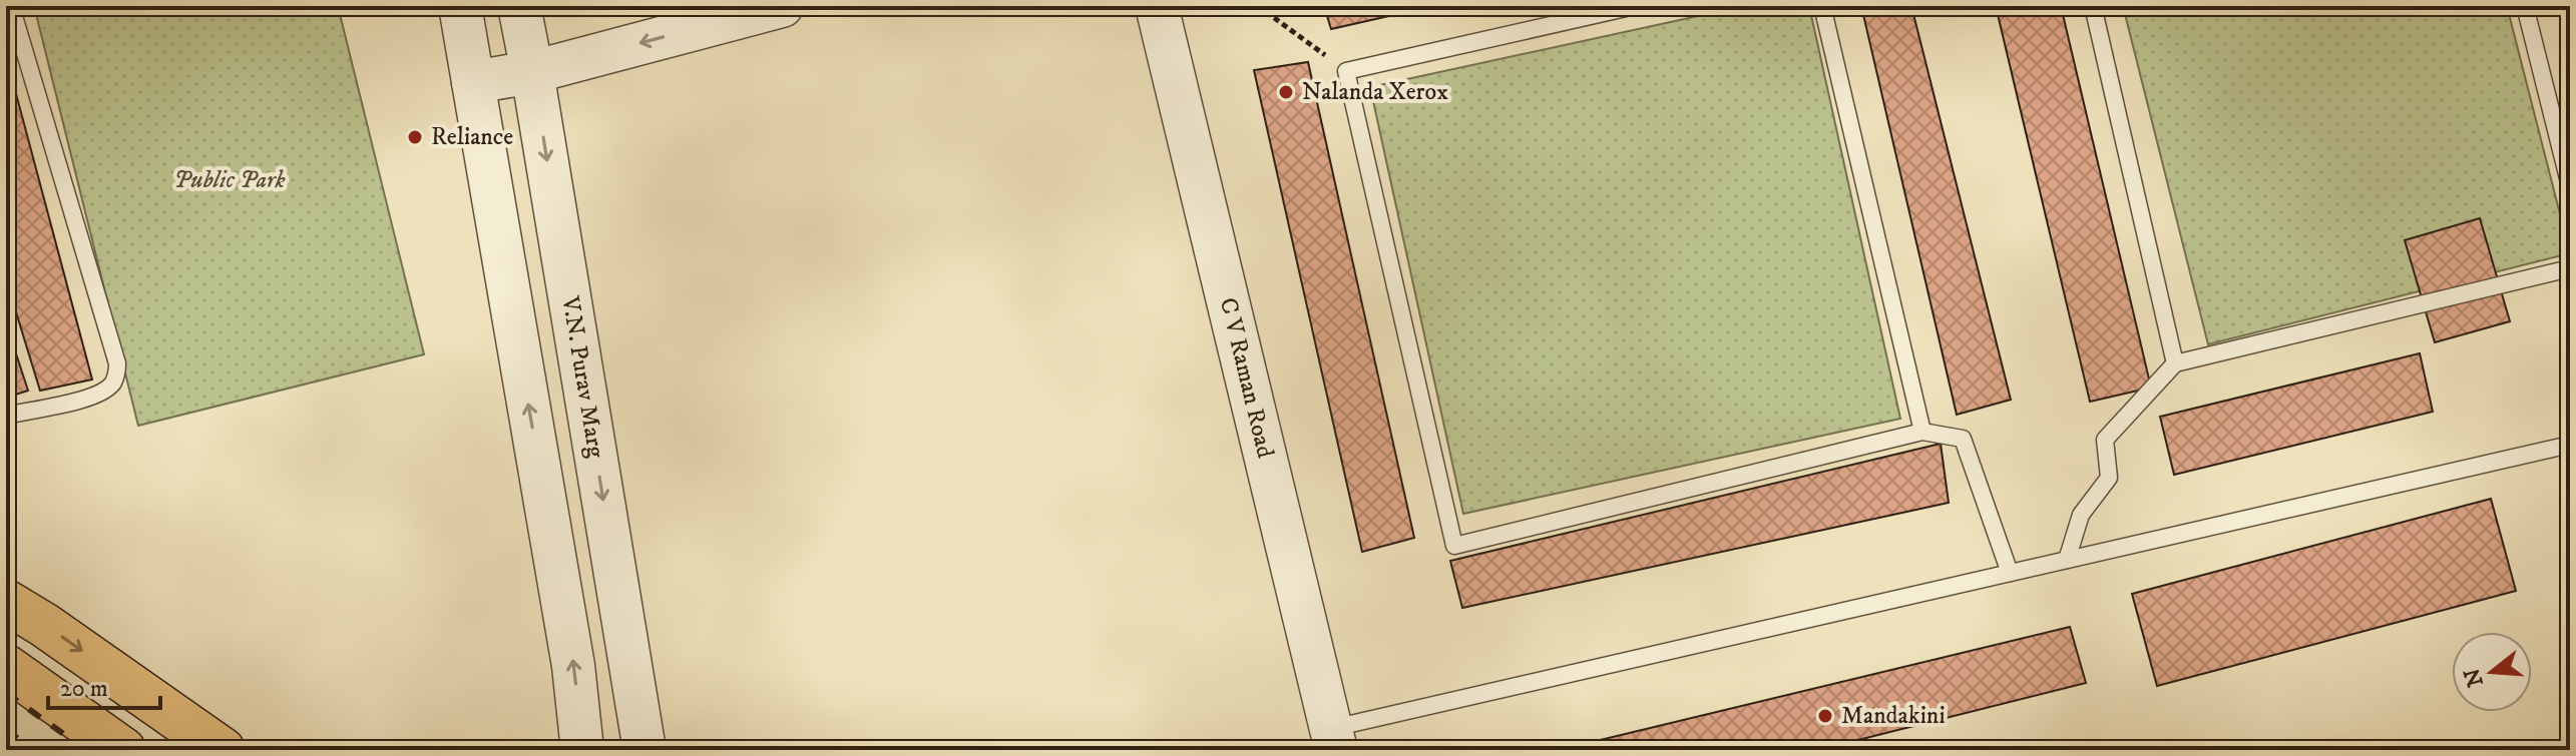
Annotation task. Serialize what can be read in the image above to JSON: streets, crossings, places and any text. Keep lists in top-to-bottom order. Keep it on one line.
{"streets":{"street":["V.N. Purav Marg","C V Raman Road"]},"parks":["Public Park"],"places":["Nalanda Xerox","Reliance","Mandakini"],"scale_bar":"20 m","north":"left"}
